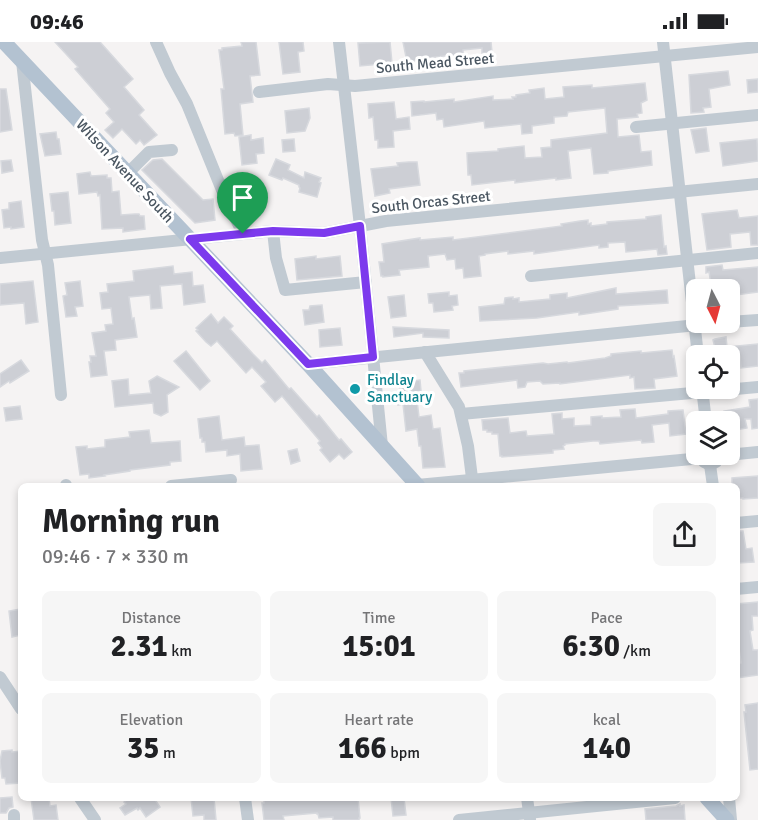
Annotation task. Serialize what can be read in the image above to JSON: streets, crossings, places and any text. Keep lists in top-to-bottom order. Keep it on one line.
{"streets":{"main road":["Wilson Avenue South"],"street":["South Mead Street","South Orcas Street"]},"crossings":[["Wilson Avenue South","South Orcas Street"]],"places":["Findlay Sanctuary"],"north":"bottom","page":{"status":"09:46","heading":["Morning run","09:46 · 7 × 330 m"],"stats":[["Distance","2.31 km"],["Time","15:01"],["Pace","6:30 /km"],["Elevation","35 m"],["Heart rate","166 bpm"],["kcal","140"]]}}
